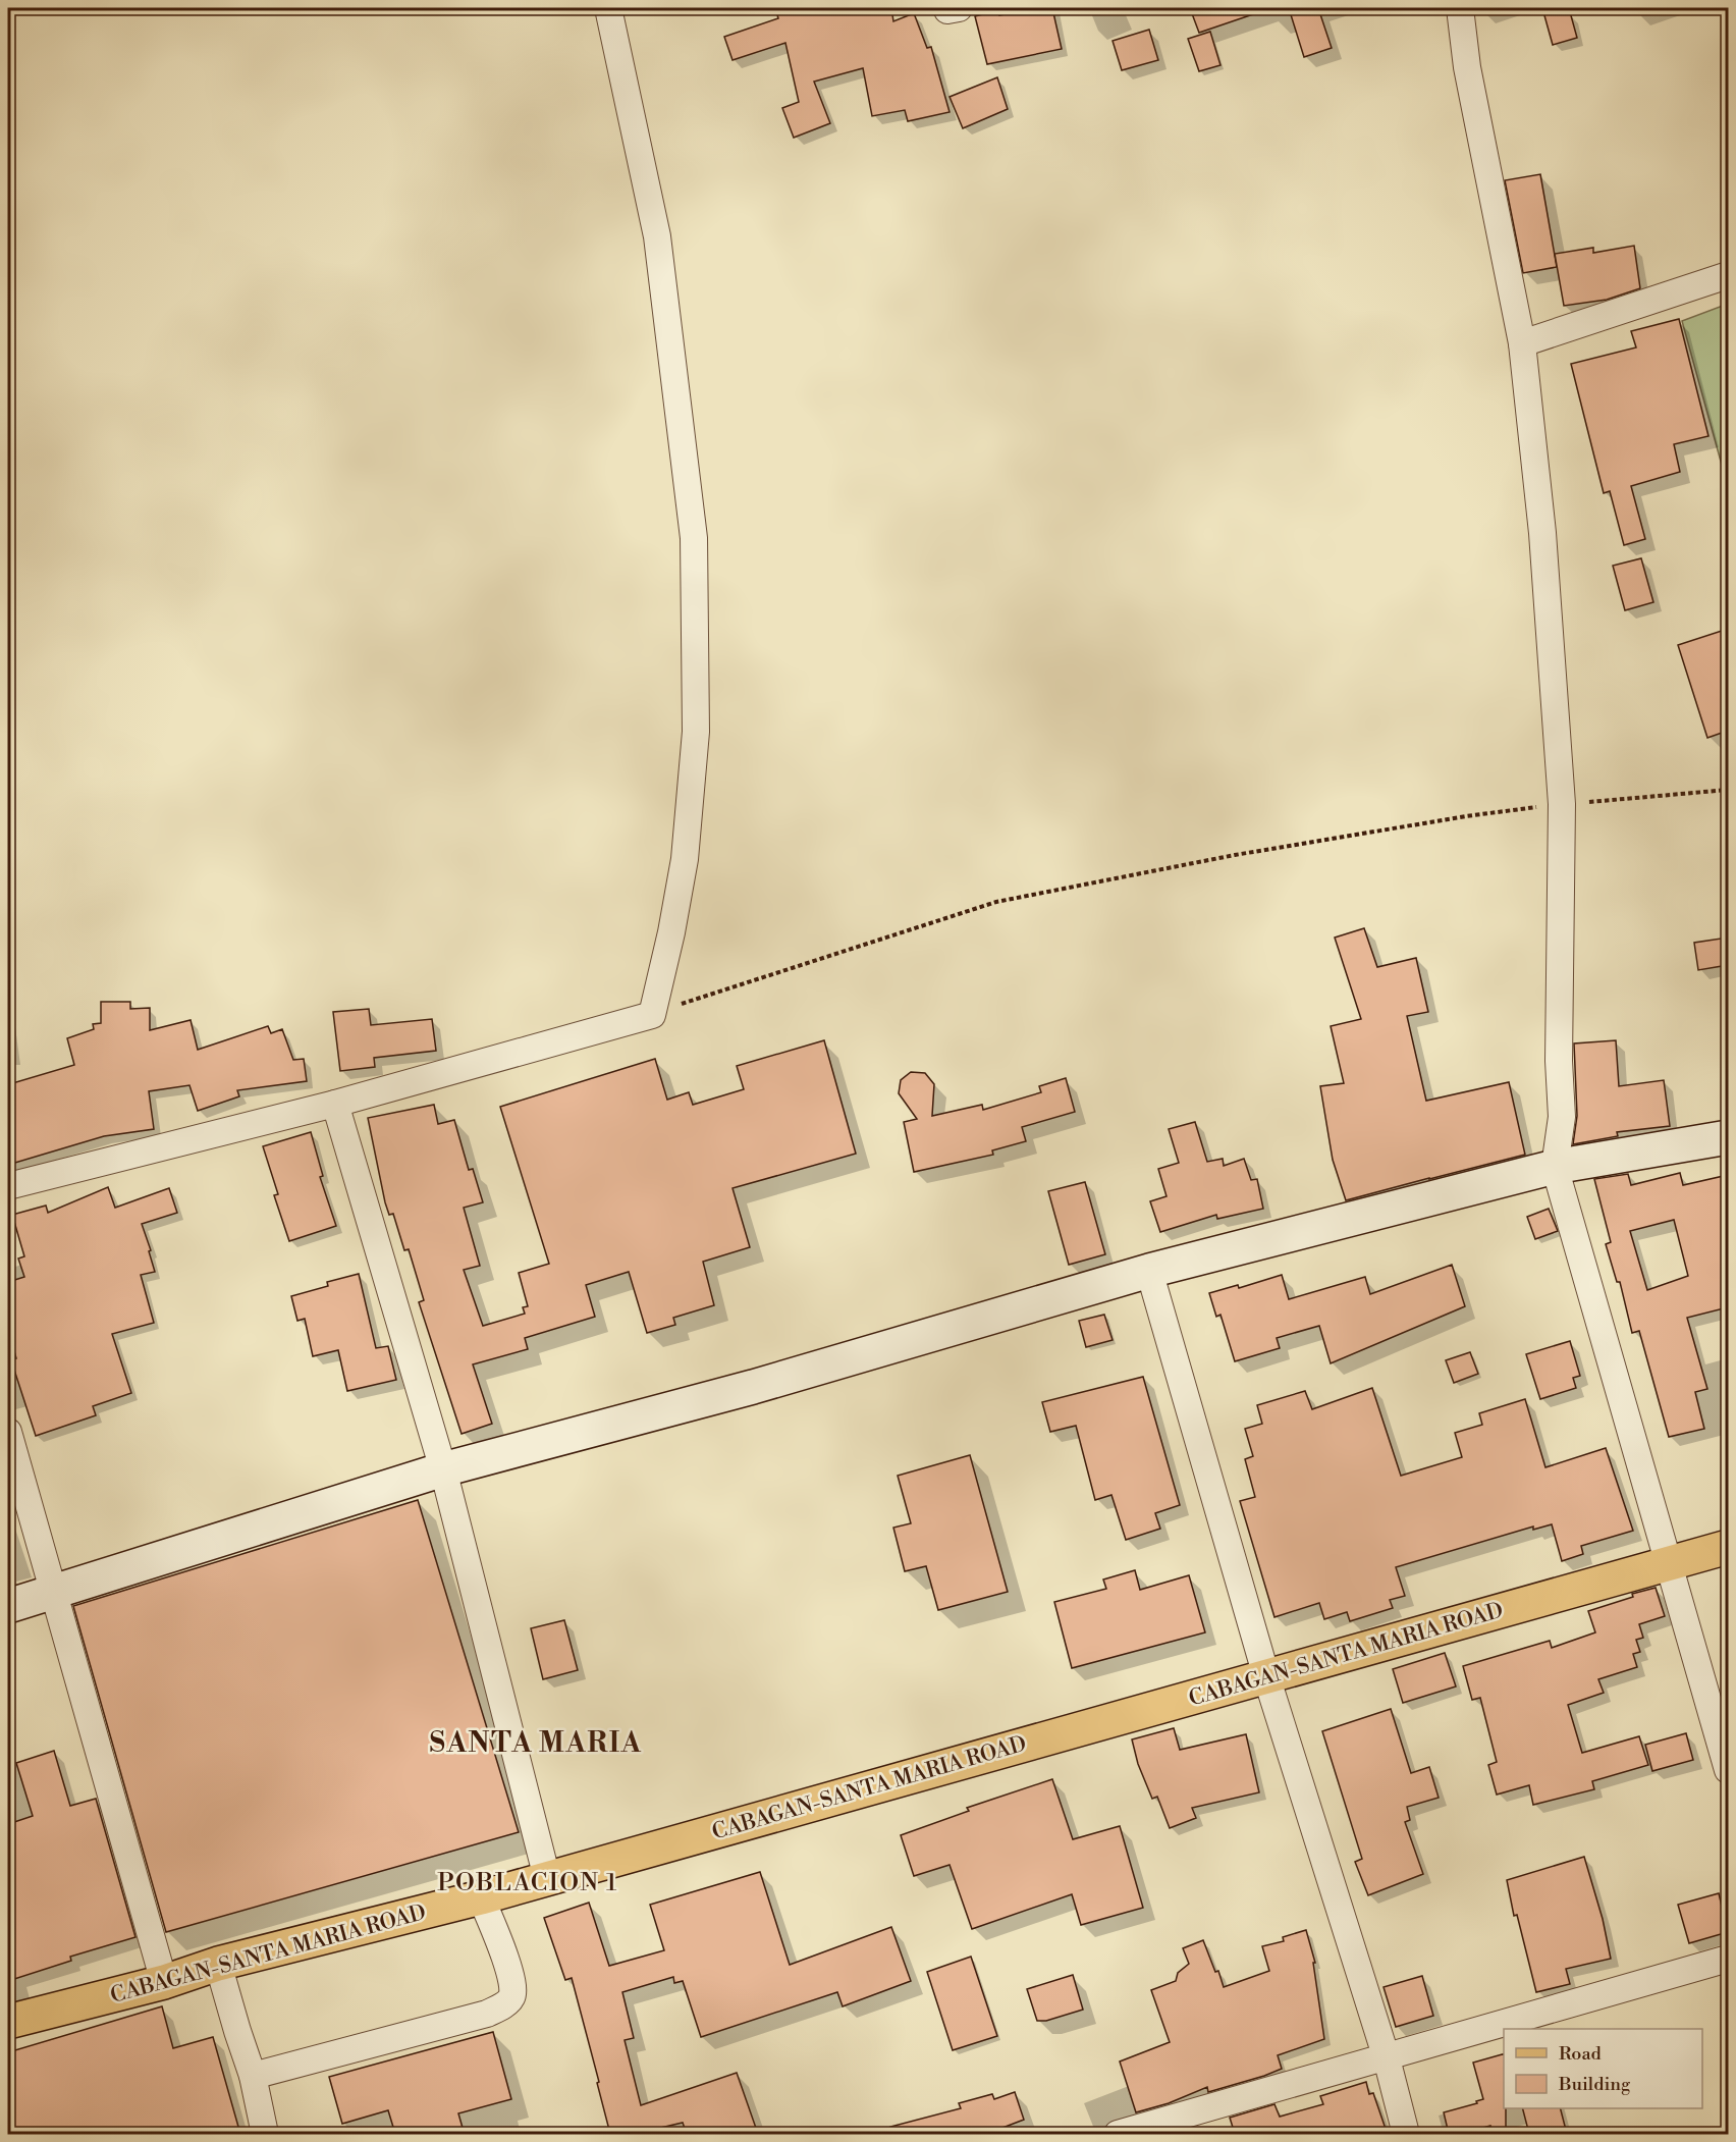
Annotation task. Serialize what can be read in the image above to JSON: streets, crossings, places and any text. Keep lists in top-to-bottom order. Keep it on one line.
{"streets":{"main road":["CABAGAN-SANTA MARIA ROAD"]},"districts":["SANTA MARIA","POBLACION 1"],"legend":["Road","Building"]}
